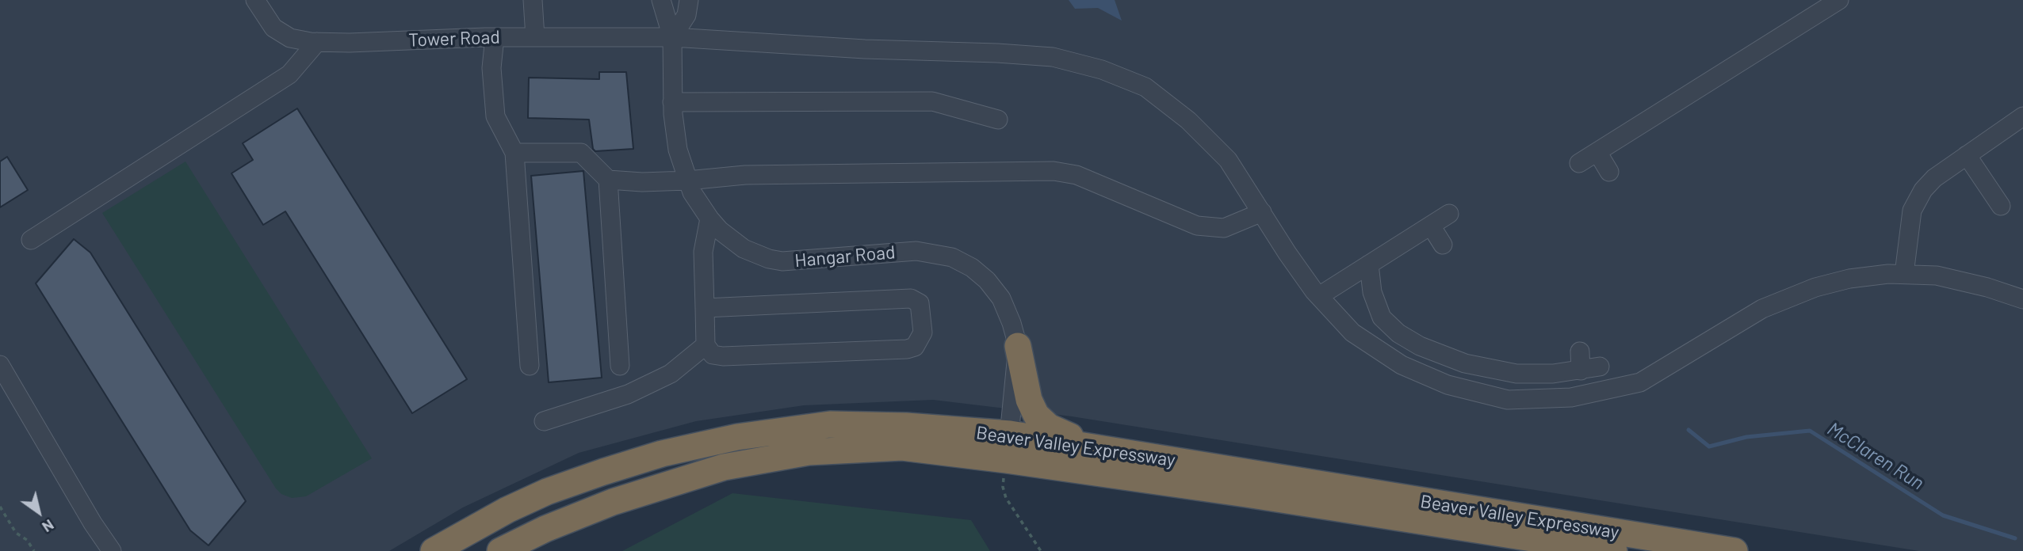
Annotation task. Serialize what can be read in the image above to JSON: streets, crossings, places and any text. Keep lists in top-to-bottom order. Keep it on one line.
{"streets":{"highway":["Beaver Valley Expressway"],"street":["Tower Road","Hangar Road"]},"crossings":[["Tower Road","Hangar Road"],["Hangar Road","Beaver Valley Expressway"]],"water":["McClaren Run"],"north":"bottom right"}
